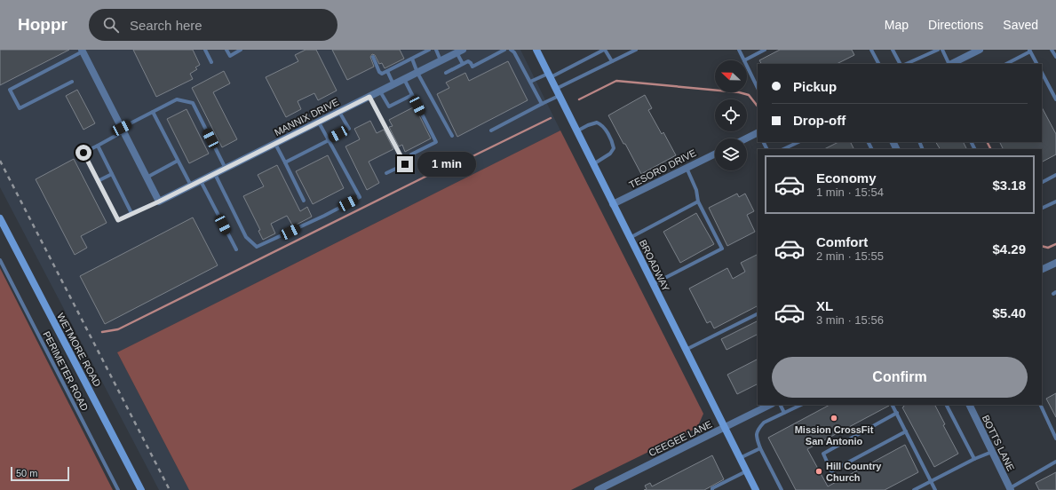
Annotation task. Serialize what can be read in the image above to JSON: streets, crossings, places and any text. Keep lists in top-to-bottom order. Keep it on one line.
{"streets":{"main road":["BROADWAY","WETMORE ROAD"],"street":["MANNIX DRIVE","TESORO DRIVE","CEEGEE LANE","BOTTS LANE"],"lane":["PERIMETER ROAD"]},"crossings":[["TESORO DRIVE","BROADWAY"],["BROADWAY","CEEGEE LANE"]],"places":["Mission CrossFit San Antonio","Hill Country Church"],"scale_bar":"50 m","north":"left","page":{"header":"Hoppr","search":"Search here","nav":["Map","Directions","Saved"],"banner":["Pickup","Drop-off"],"bubble":"1 min","list":[{"name":"Economy","note":"1 min · 15:54","value":"$3.18"},{"name":"Comfort","note":"2 min · 15:55","value":"$4.29"},{"name":"XL","note":"3 min · 15:56","value":"$5.40"}],"buttons":"Confirm","scale":"50 m"}}
